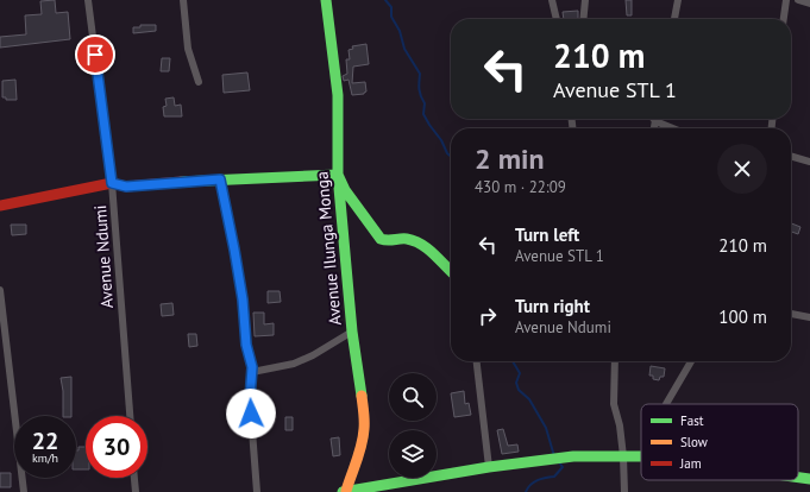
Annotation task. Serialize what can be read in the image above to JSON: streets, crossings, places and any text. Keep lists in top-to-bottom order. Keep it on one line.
{"streets":{"street":["Avenue Ilunga Monga","Avenue Ndumi"]},"legend":["Fast","Slow","Jam"],"page":{"turn":["210 m","Avenue STL 1"],"heading":["2 min","430 m · 22:09"],"list":[{"name":"Turn left","note":"Avenue STL 1","value":"210 m"},{"name":"Turn right","note":"Avenue Ndumi","value":"100 m"}],"speed":"22 km/h","limit":"30"}}
